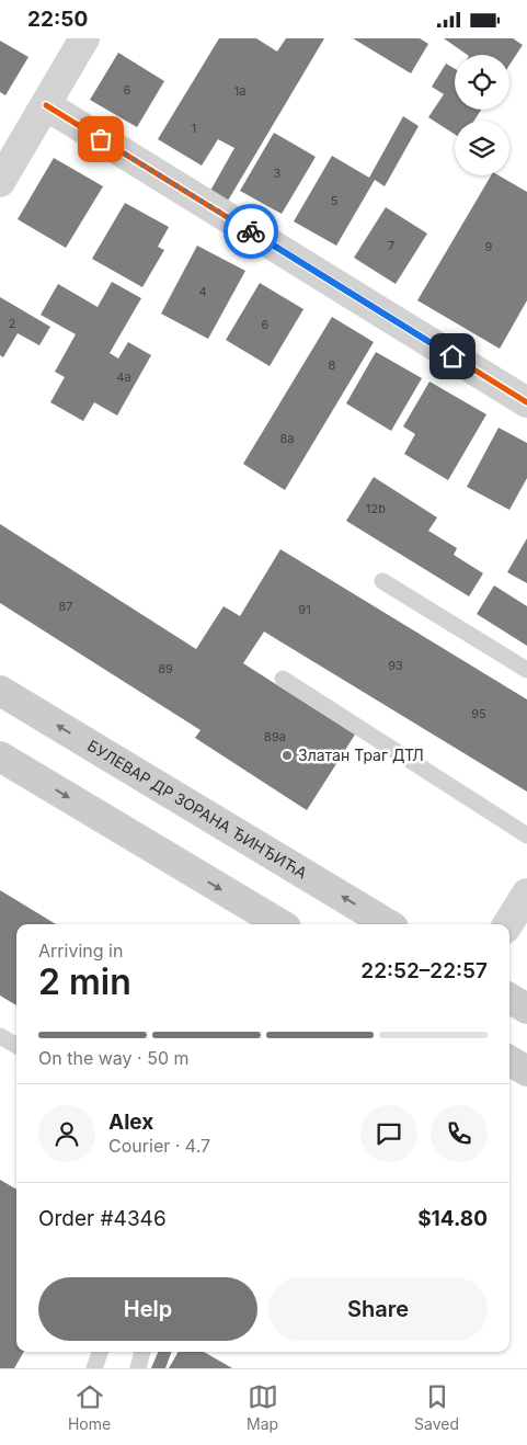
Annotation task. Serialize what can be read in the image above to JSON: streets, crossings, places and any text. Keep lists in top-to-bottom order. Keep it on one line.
{"streets":{"main road":["БУЛЕВАР ДР ЗОРАНА ЂИНЂИЋА"]},"places":["Златан Траг ДТЛ"],"house_numbers":["6","1a","1","3","5","7","9","4","2","6","8","4a","8a","12b","87","91","93","89","95","89a"],"page":{"status":"22:50","heading":["2 min","Arriving in","22:52–22:57"],"panel":["Alex","Courier · 4.7","Order #4346","$14.80"],"bar":"On the way · 50 m","buttons":["Help","Share"],"tabs":["Home","Map","Saved"]}}
